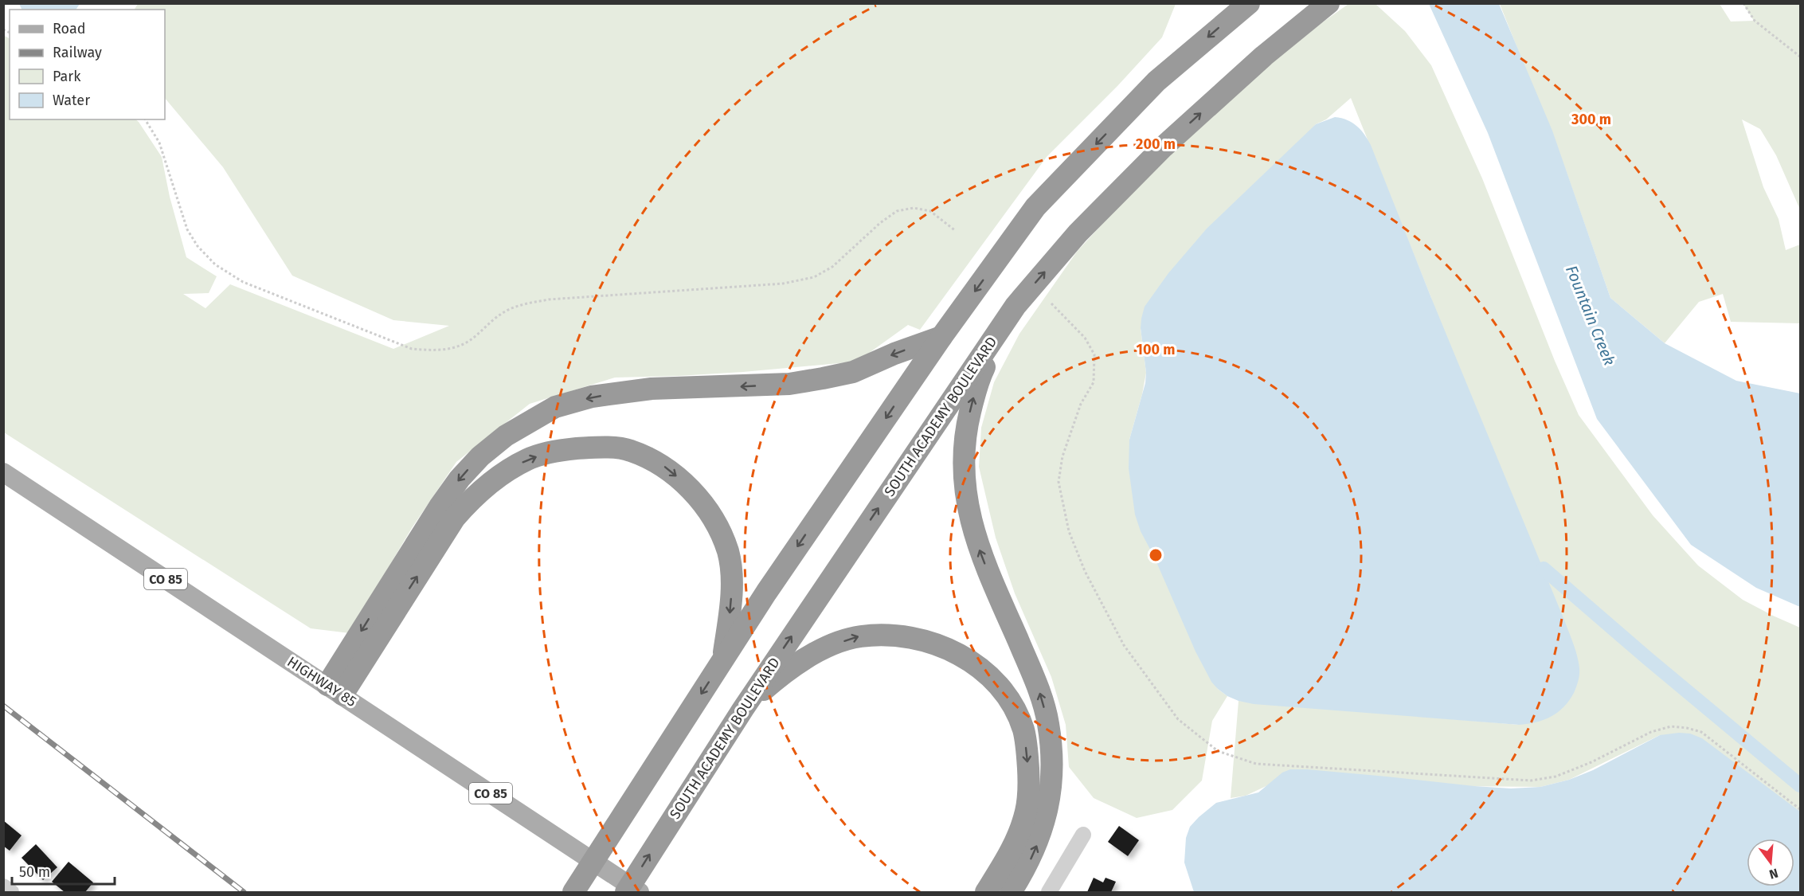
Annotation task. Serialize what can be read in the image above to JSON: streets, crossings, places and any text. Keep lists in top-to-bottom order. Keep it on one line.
{"streets":{"highway":["SOUTH ACADEMY BOULEVARD"],"main road":["CO 85","HIGHWAY 85"]},"water":["Fountain Creek"],"legend":["Road","Railway","Park","Water"],"scale_bar":"50 m","north":"bottom","rings":["300 m","200 m","100 m"]}
